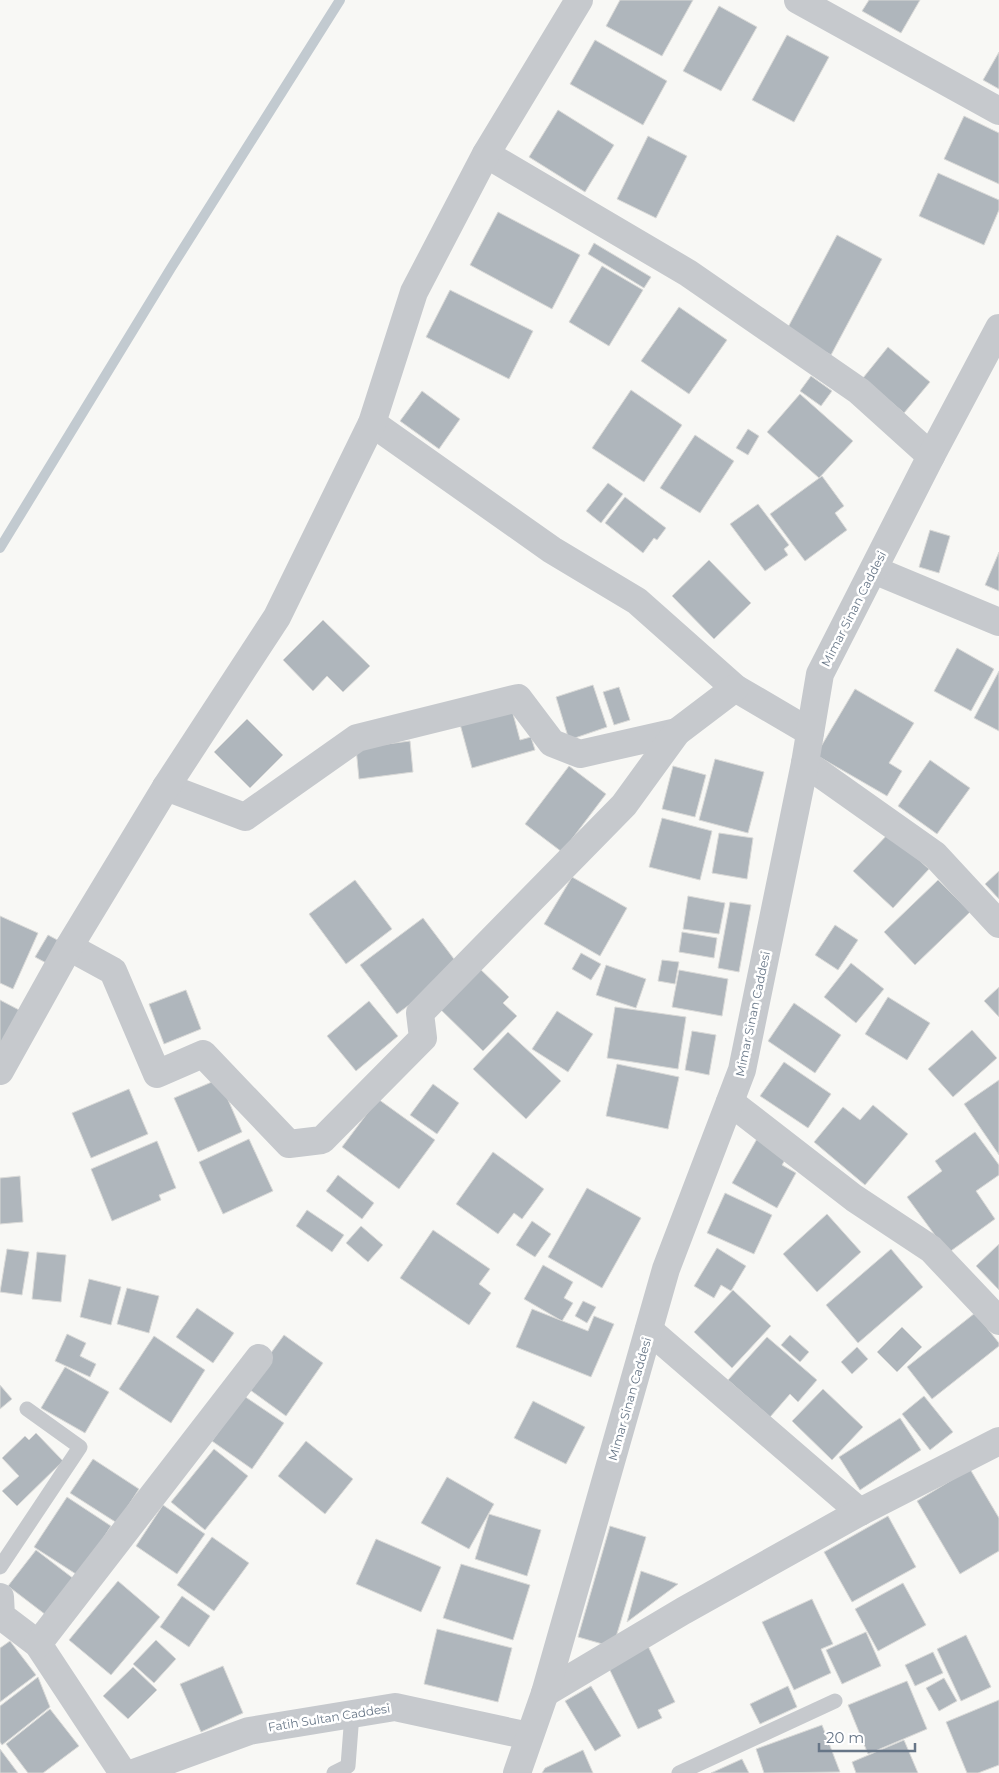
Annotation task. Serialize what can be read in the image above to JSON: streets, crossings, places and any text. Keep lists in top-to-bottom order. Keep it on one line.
{"streets":{"street":["Mimar Sinan Caddesi","Fatih Sultan Caddesi"]},"crossings":[["Mimar Sinan Caddesi","Fatih Sultan Caddesi"]],"scale_bar":"20 m"}
